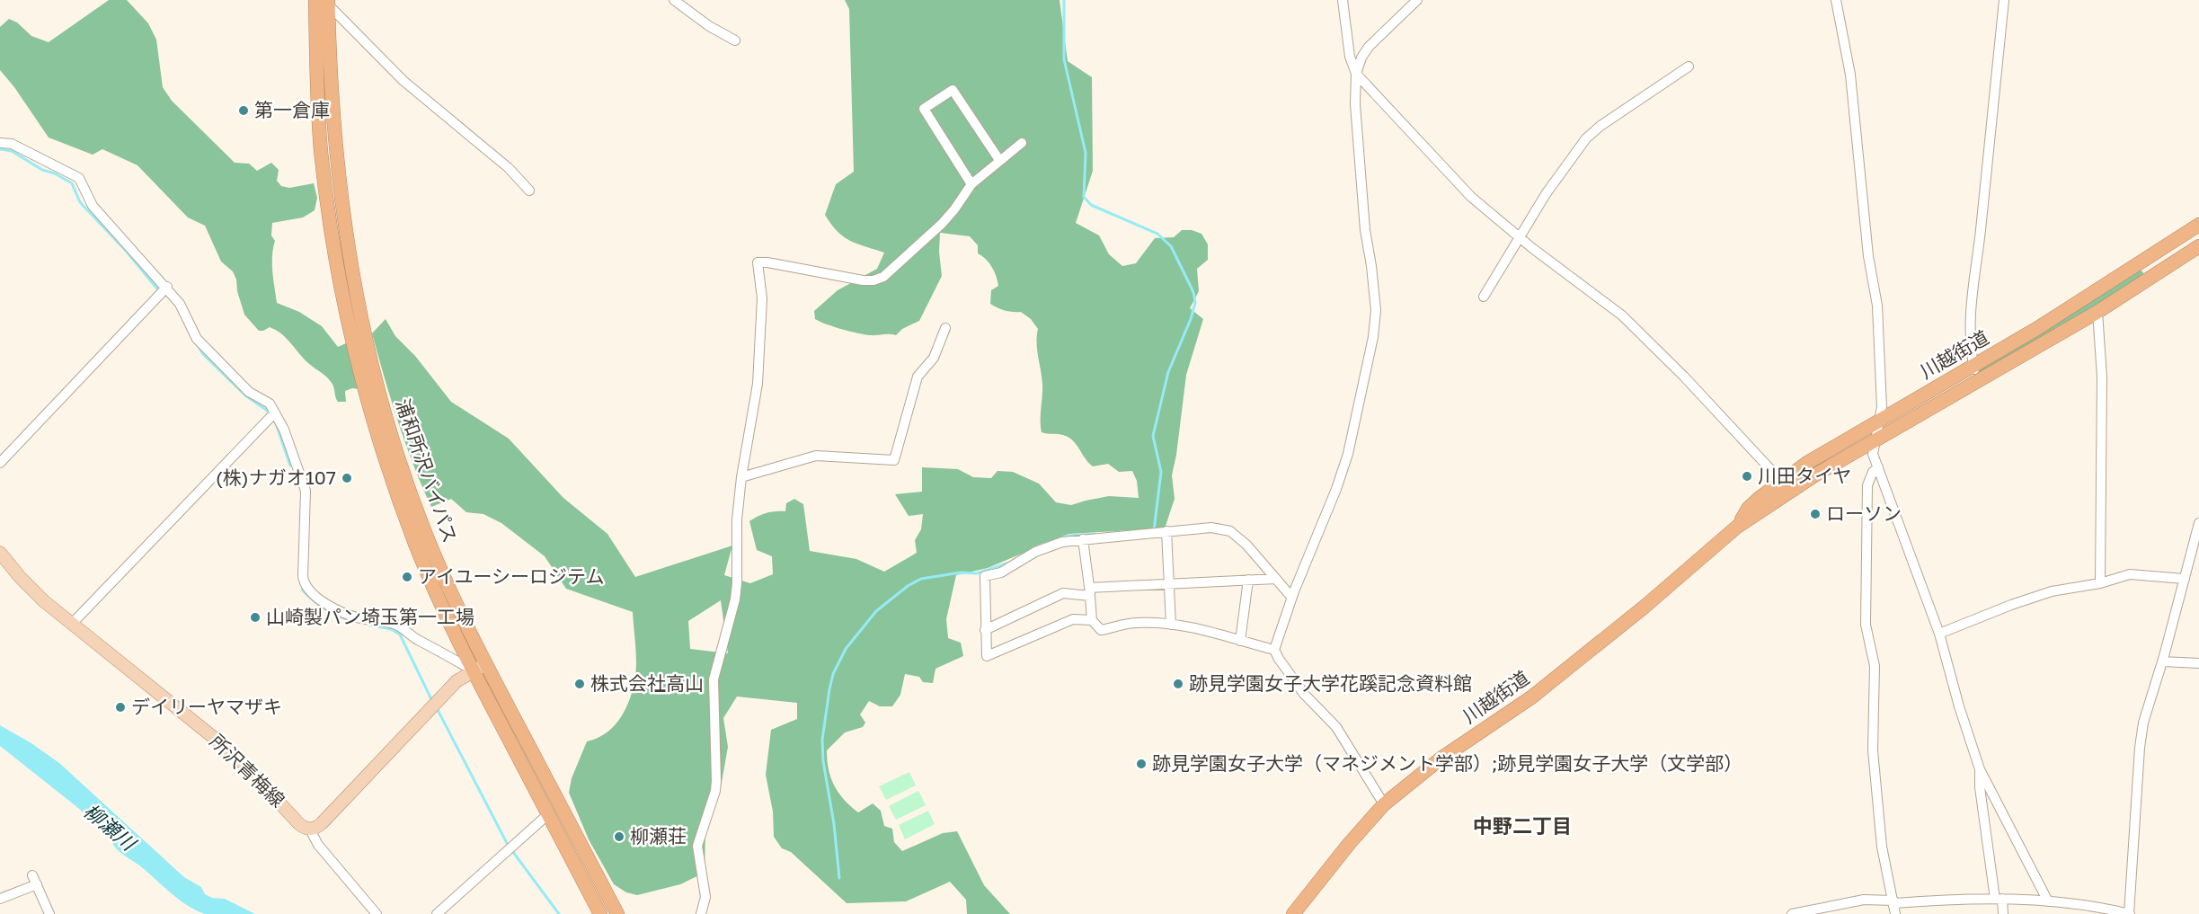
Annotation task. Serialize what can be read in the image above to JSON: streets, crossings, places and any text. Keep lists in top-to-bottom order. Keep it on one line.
{"streets":{"highway":["川越街道","浦和所沢バイパス"],"main road":["所沢青梅線"]},"districts":["中野二丁目"],"water":["柳瀬川"],"places":["第一倉庫","川田タイヤ","(株)ナガオ107","ローソン","アイユーシーロジテム","山崎製パン埼玉第一工場","株式会社高山","跡見学園女子大学花蹊記念資料館","デイリーヤマザキ","跡見学園女子大学（マネジメント学部）;跡見学園女子大学（文学部）","柳瀬荘"]}
